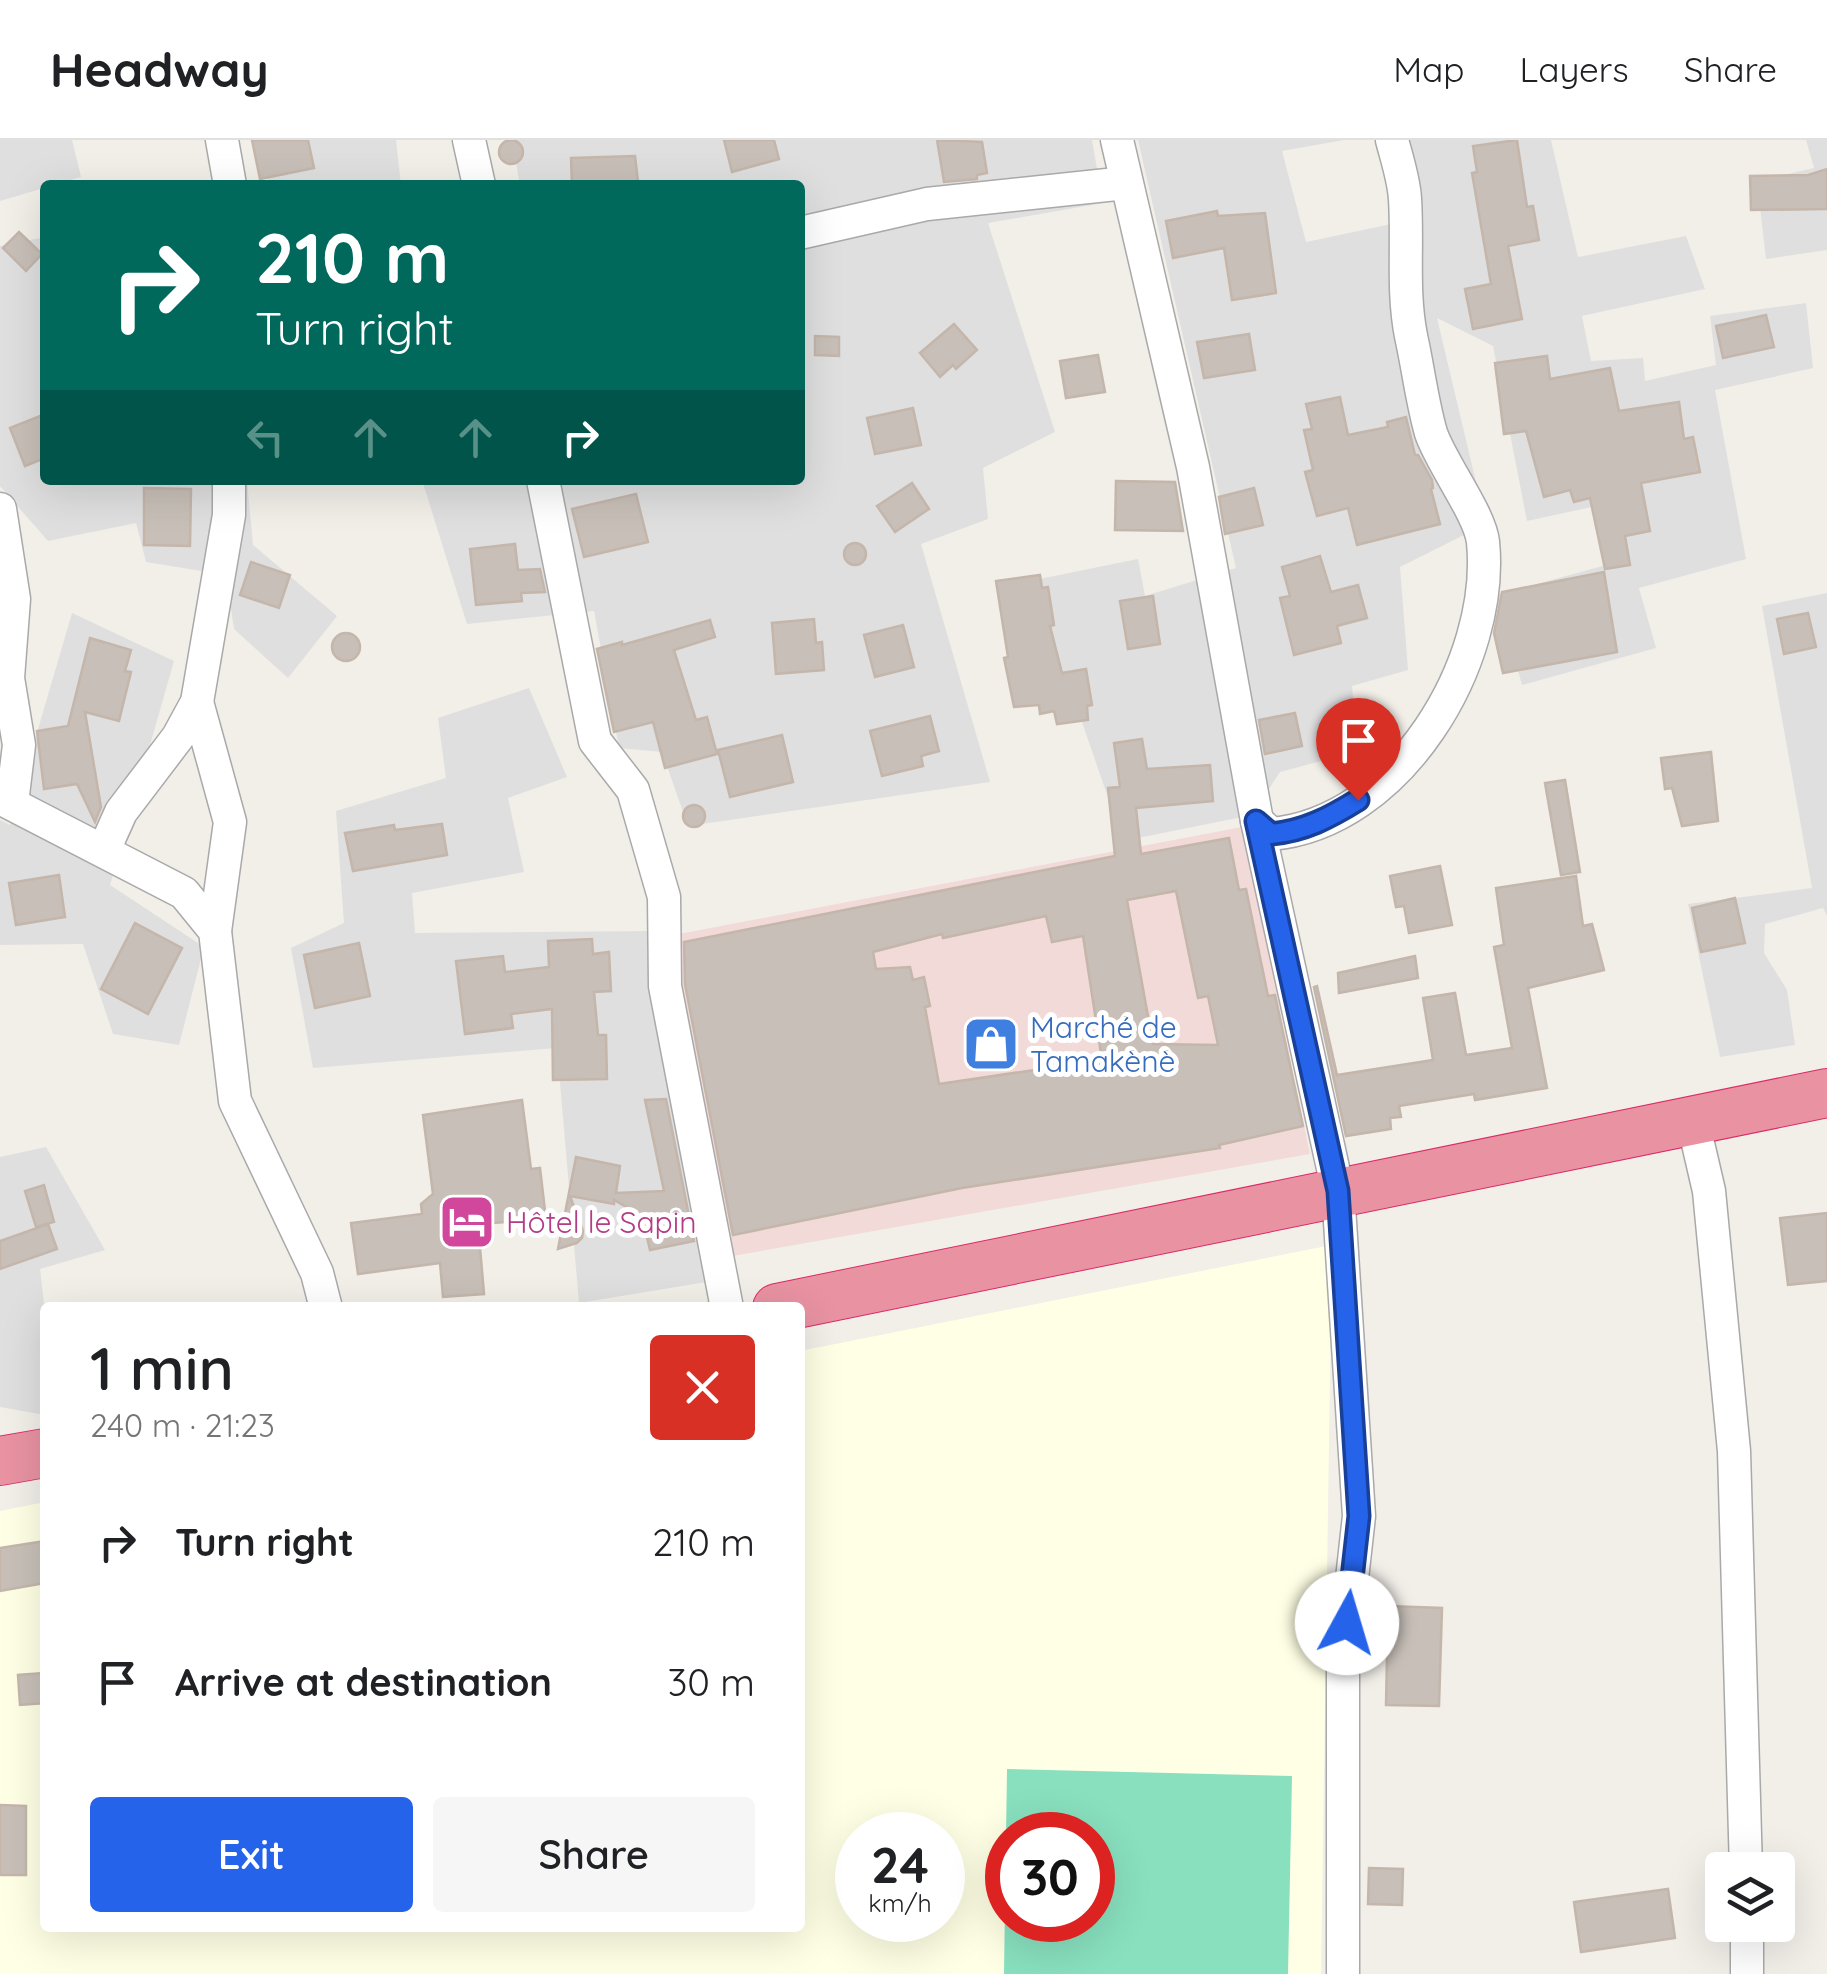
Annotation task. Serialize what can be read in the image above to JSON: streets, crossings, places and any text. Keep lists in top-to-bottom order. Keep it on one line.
{"places":{"shop":["Marché de Tamakènè"],"hotel":["Hôtel le Sapin"]},"page":{"header":"Headway","nav":["Map","Layers","Share"],"turn":["210 m","Turn right"],"heading":["1 min","240 m · 21:23"],"list":[{"name":"Turn right","value":"210 m"},{"name":"Arrive at destination","value":"30 m"}],"buttons":["Exit","Share"],"speed":"24 km/h","limit":"30"}}
